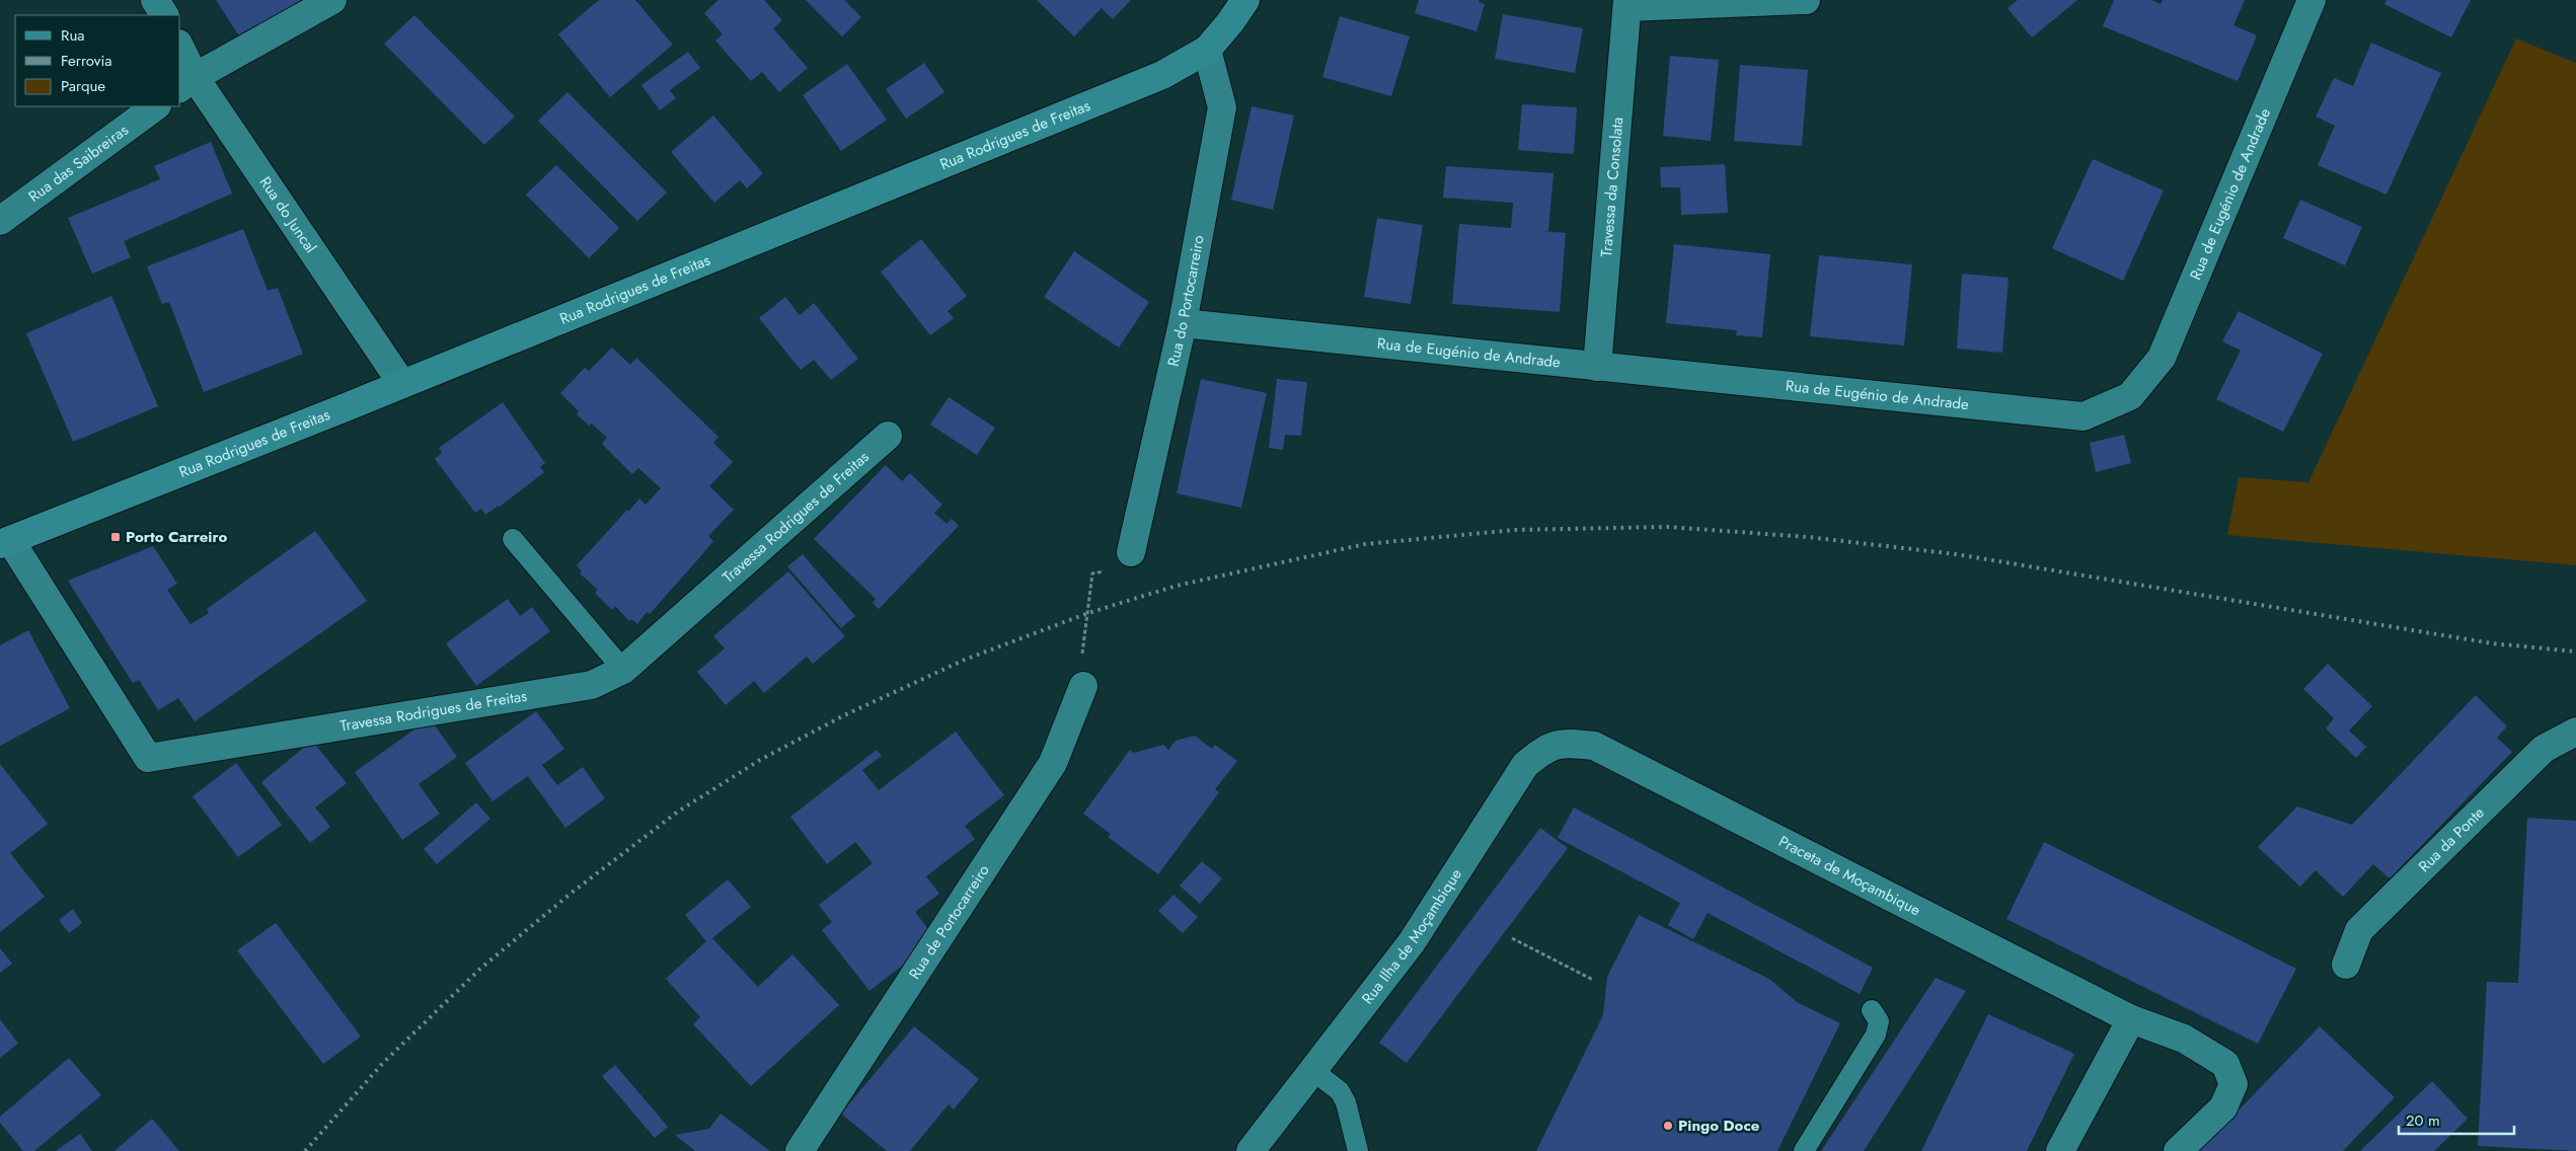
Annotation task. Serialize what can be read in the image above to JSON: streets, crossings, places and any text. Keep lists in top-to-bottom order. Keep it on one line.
{"streets":{"main road":["Rua Rodrigues de Freitas"],"street":["Rua das Saibreiras","Travessa da Consolata","Rua de Eugénio de Andrade","Rua do Juncal","Rua do Portocarreiro","Travessa Rodrigues de Freitas","Rua da Ponte","Praceta de Moçambique","Rua de Portocarreiro","Rua Ilha de Moçambique"]},"crossings":[["Rua Rodrigues de Freitas","Rua do Juncal"],["Rua Rodrigues de Freitas","Rua do Portocarreiro"],["Rua Rodrigues de Freitas","Travessa Rodrigues de Freitas"],["Travessa da Consolata","Rua de Eugénio de Andrade"],["Rua de Eugénio de Andrade","Rua do Portocarreiro"],["Praceta de Moçambique","Rua Ilha de Moçambique"]],"places":{"transit":["Porto Carreiro"],"other":["Pingo Doce"]},"legend":["Rua","Ferrovia","Parque"],"scale_bar":"20 m"}
